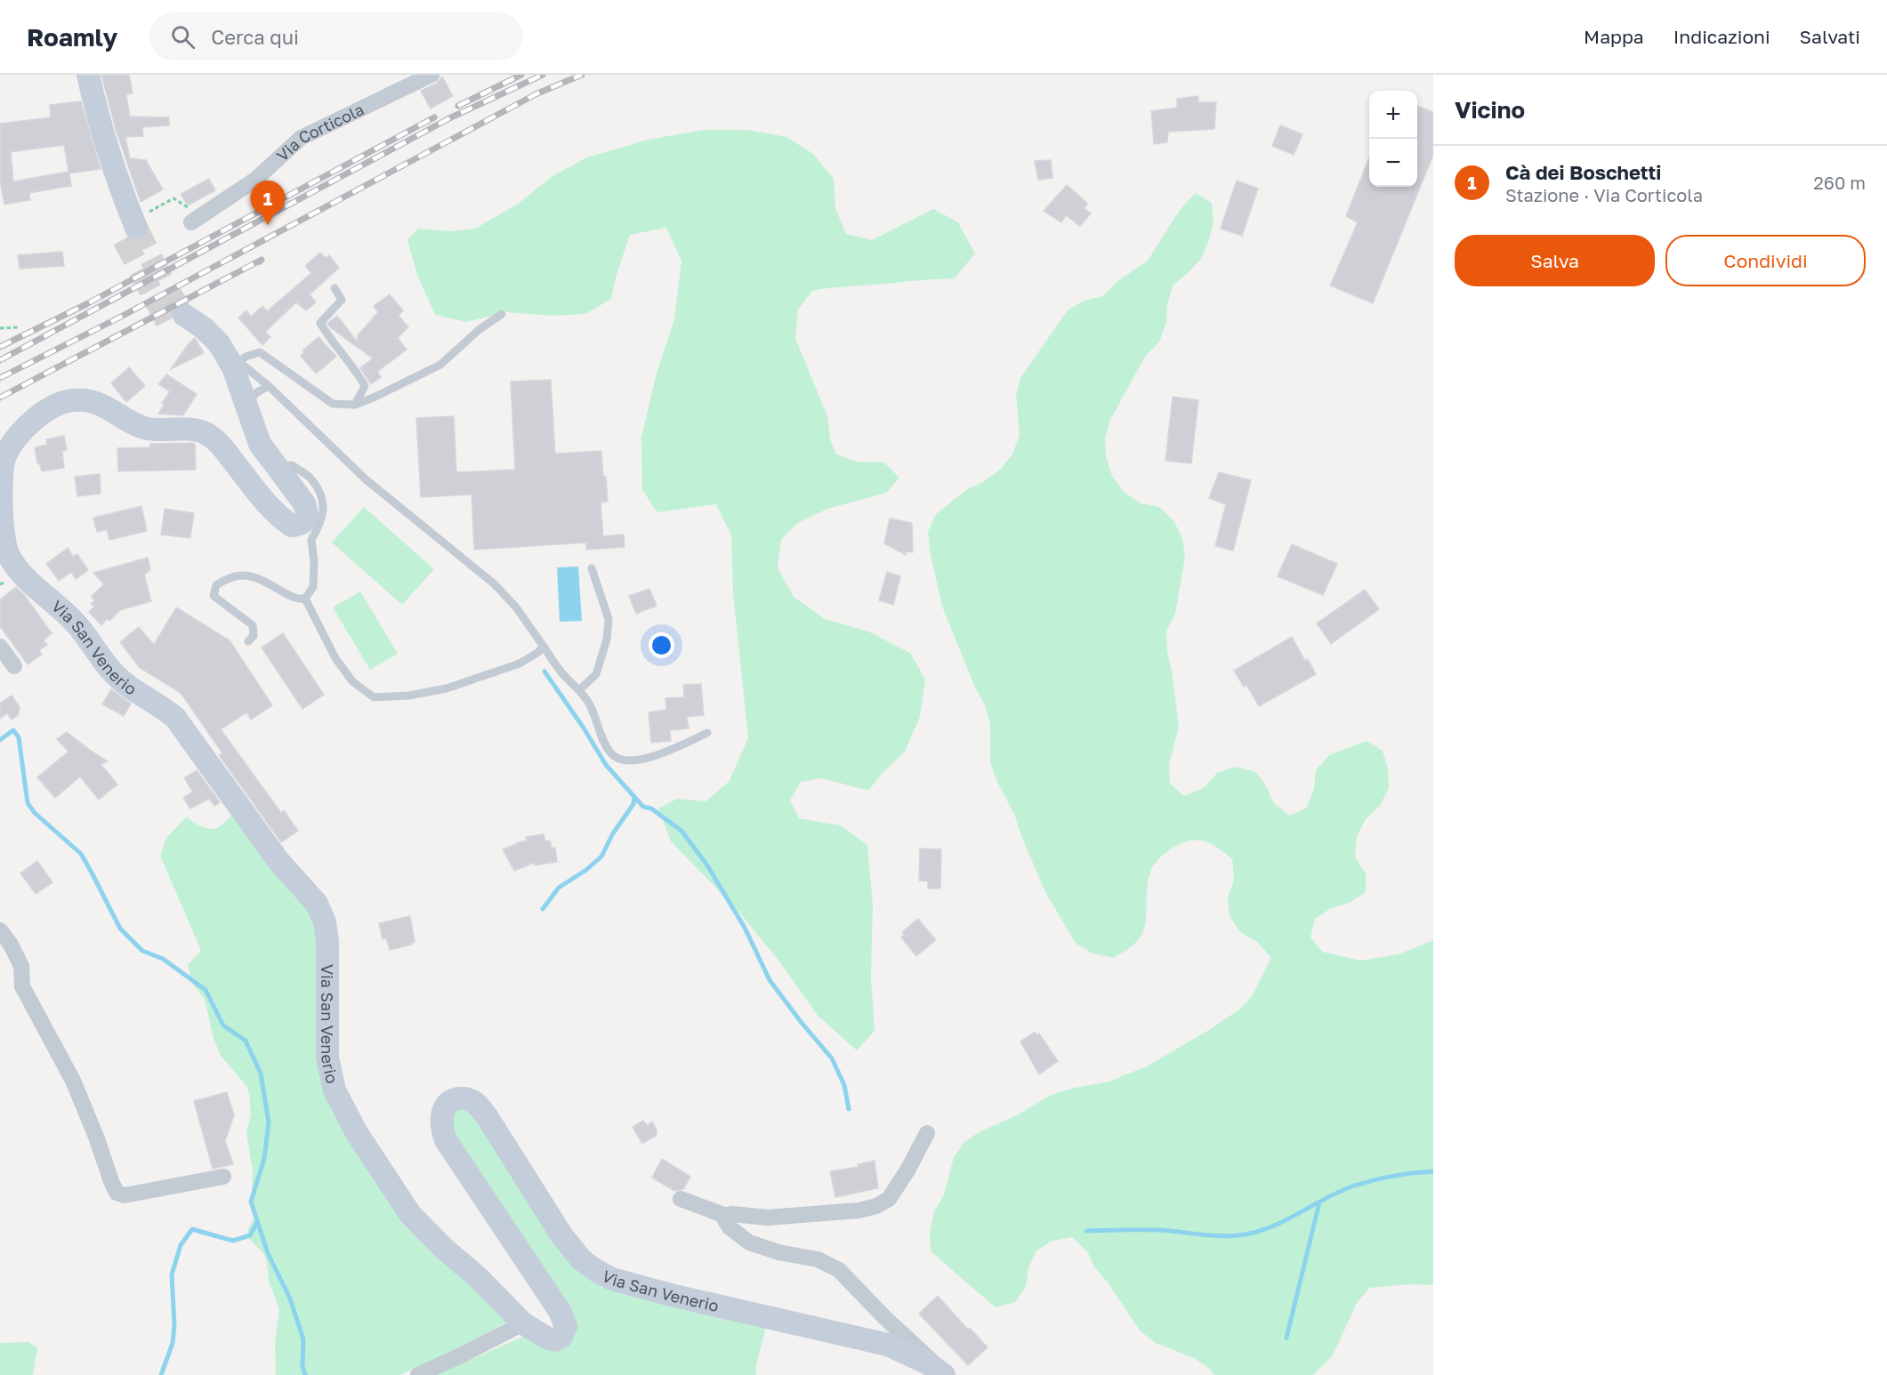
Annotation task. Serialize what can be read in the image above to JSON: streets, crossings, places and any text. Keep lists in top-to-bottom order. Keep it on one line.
{"streets":{"street":["Via Corticola","Via San Venerio"]},"page":{"header":"Roamly","search":"Cerca qui","nav":["Mappa","Indicazioni","Salvati"],"heading":"Vicino","map_buttons":["+","−"],"list":[{"mark":"1","name":"Cà dei Boschetti","note":"Stazione · Via Corticola","value":"260 m"}],"pins":"1","buttons":["Salva","Condividi"]}}
